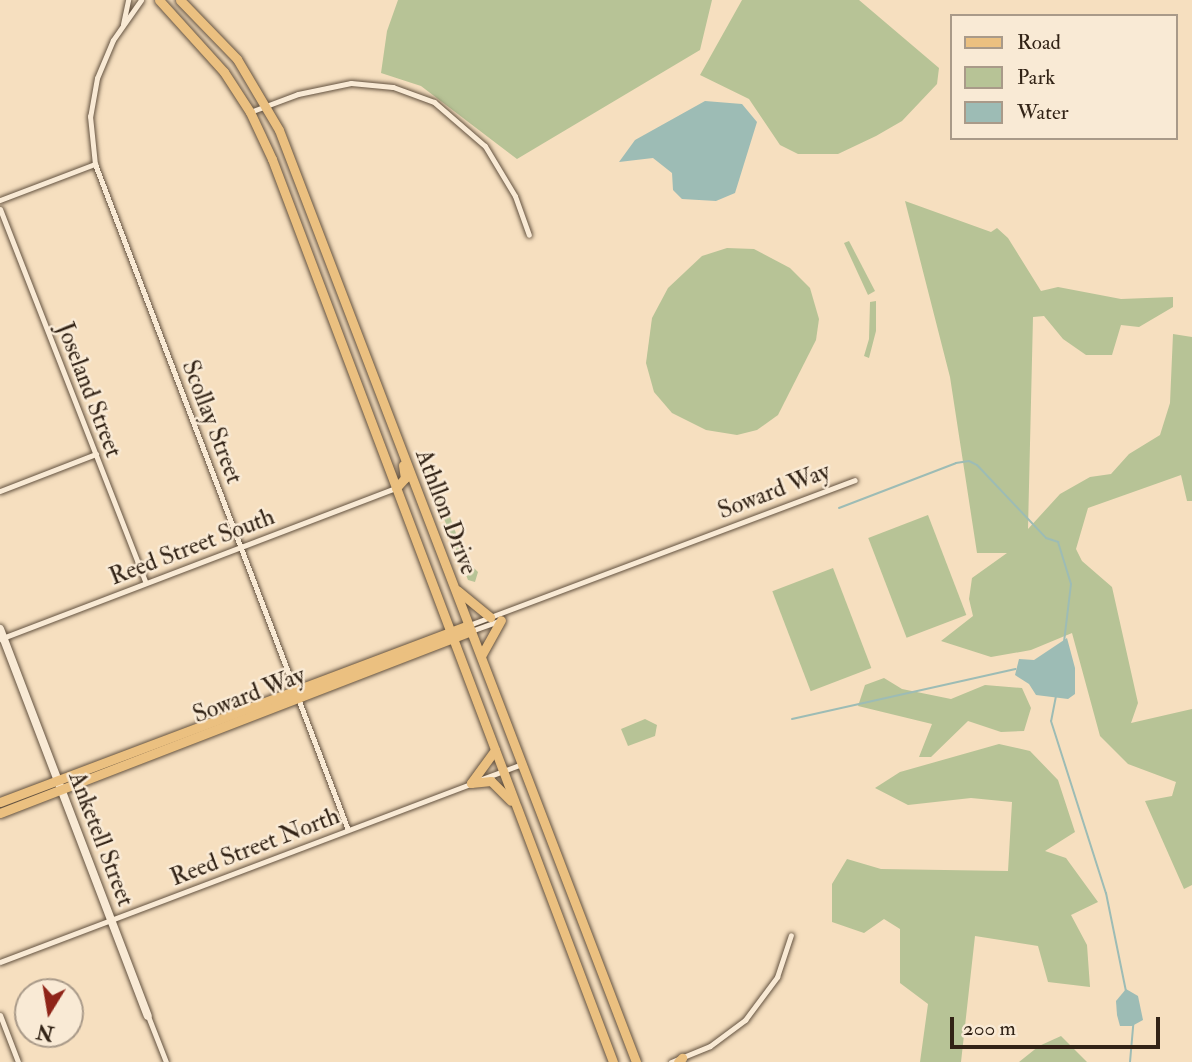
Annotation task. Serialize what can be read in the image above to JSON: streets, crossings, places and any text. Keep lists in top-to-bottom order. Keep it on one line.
{"streets":{"main road":["Soward Way","Athllon Drive"],"street":["Joseland Street","Scollay Street","Reed Street South","Anketell Street","Reed Street North"]},"crossings":[["Joseland Street","Reed Street South"],["Scollay Street","Soward Way"],["Scollay Street","Reed Street South"],["Scollay Street","Reed Street North"],["Soward Way","Athllon Drive"],["Soward Way","Anketell Street"],["Athllon Drive","Reed Street South"],["Athllon Drive","Reed Street North"],["Reed Street South","Anketell Street"],["Anketell Street","Reed Street North"]],"legend":["Road","Park","Water"],"scale_bar":"200 m","north":"bottom"}
